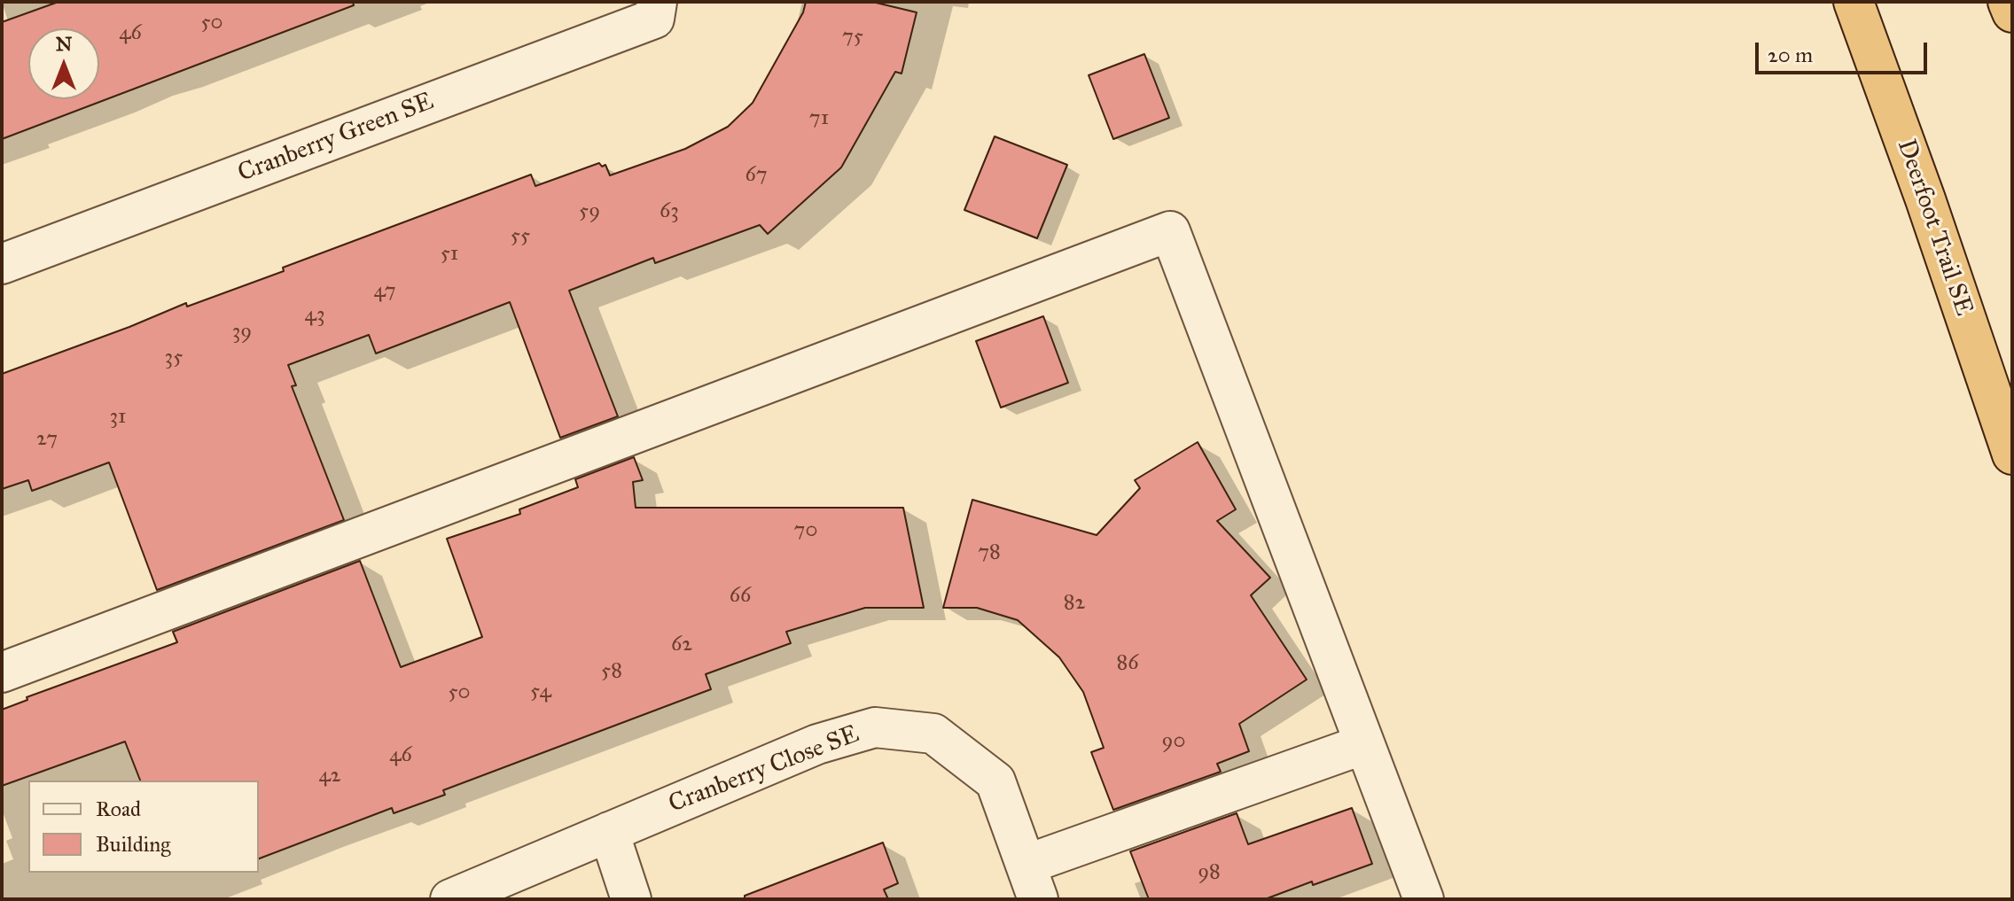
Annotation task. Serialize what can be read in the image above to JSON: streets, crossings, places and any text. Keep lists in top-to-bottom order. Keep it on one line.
{"streets":{"highway":["Deerfoot Trail SE"],"street":["Cranberry Green SE","Cranberry Close SE"]},"house_numbers":["50","46","75","71","67","59","63","55","51","47","43","39","35","31","27","70","78","66","82","62","86","58","54","50","90","46","42","98"],"legend":["Road","Building"],"scale_bar":"20 m","north":"top"}
